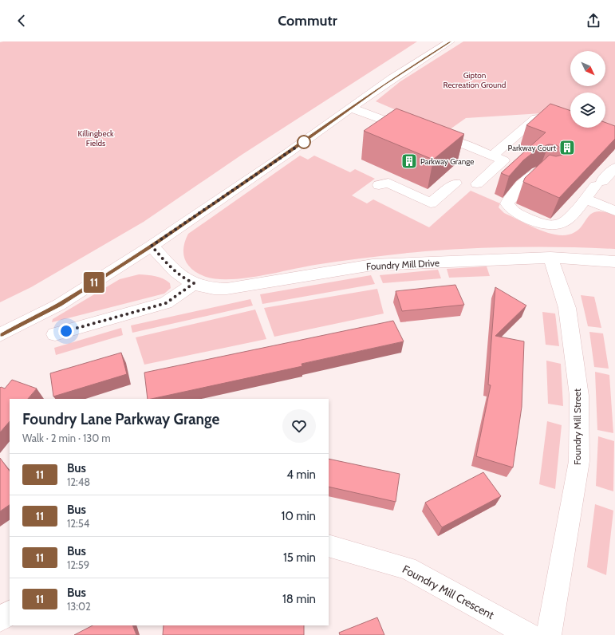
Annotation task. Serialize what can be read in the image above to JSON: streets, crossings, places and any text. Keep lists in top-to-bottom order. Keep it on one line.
{"streets":{"street":["Foundry Mill Drive","Foundry Mill Street","Foundry Mill Crescent"]},"crossings":[["Foundry Mill Drive","Foundry Mill Street"]],"parks":["Gipton Recreation Ground","Killingbeck Fields"],"places":{"building":["Parkway Court","Parkway Grange"]},"lines":["bus line 11"],"north":"bottom right","page":{"header":"Commutr","on_map":"11","heading":["Foundry Lane Parkway Grange","Walk · 2 min · 130 m"],"list":[{"mark":"11","name":"Bus","note":"12:48","value":"4 min"},{"mark":"11","name":"Bus","note":"12:54","value":"10 min"},{"mark":"11","name":"Bus","note":"12:59","value":"15 min"},{"mark":"11","name":"Bus","note":"13:02","value":"18 min"}]}}
